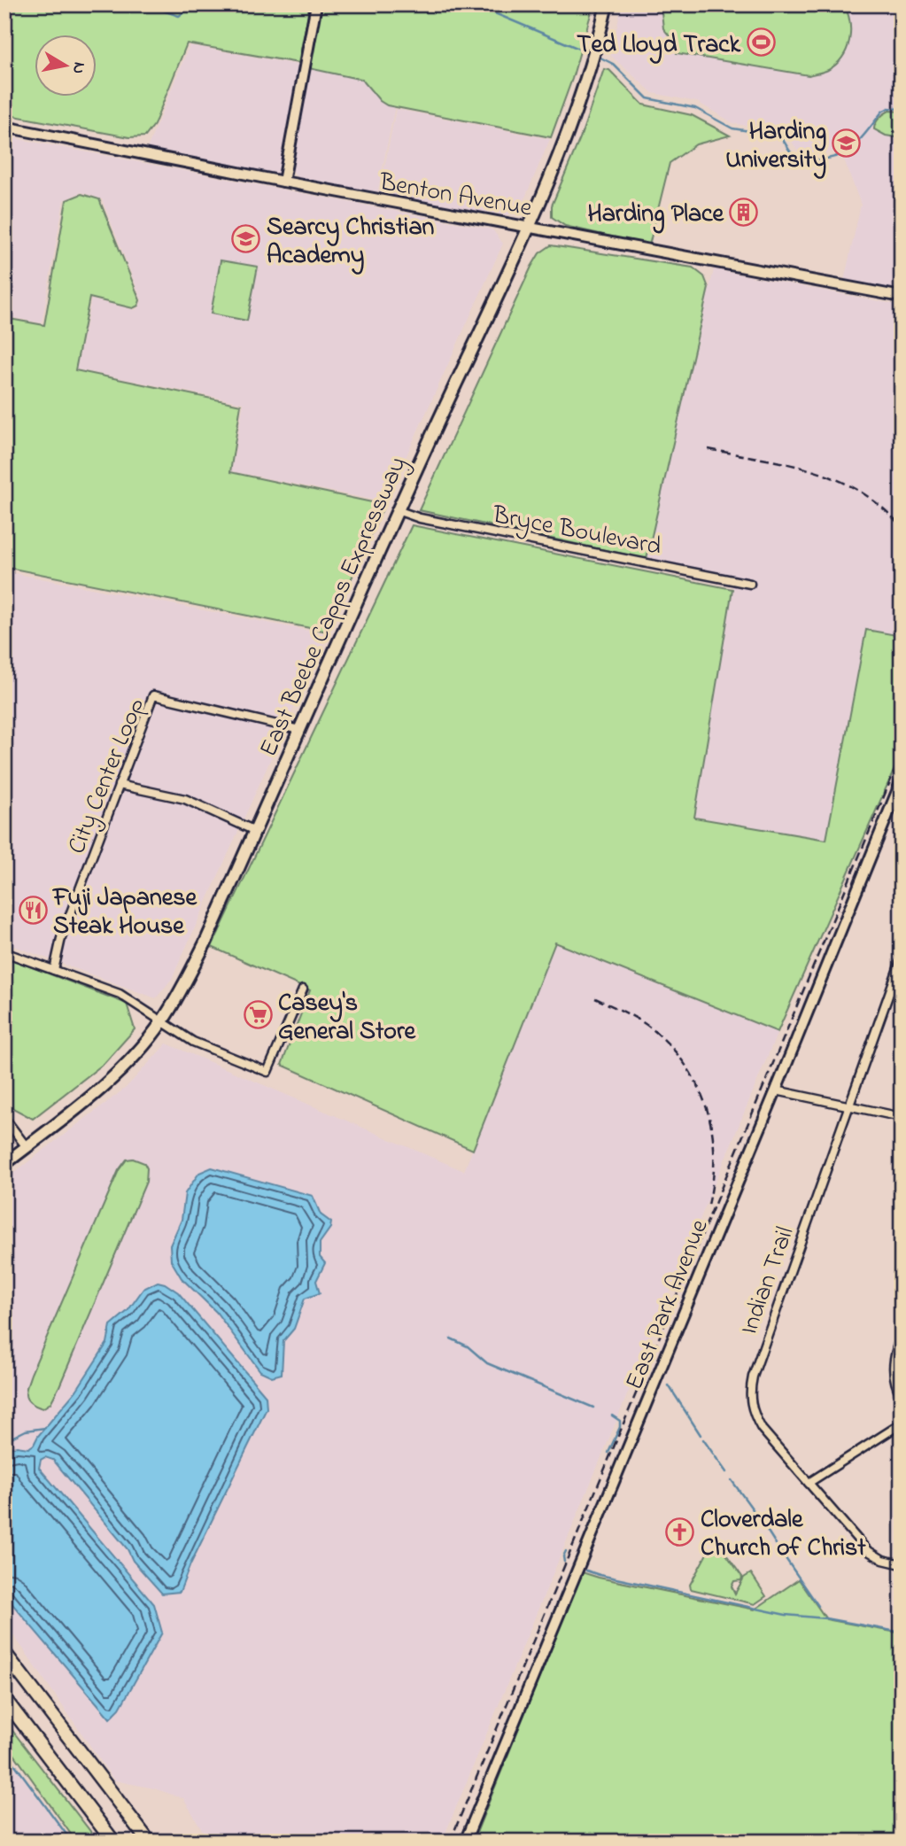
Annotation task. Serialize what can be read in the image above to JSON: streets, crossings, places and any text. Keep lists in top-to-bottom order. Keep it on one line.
{"streets":{"main road":["East Beebe Capps Expressway"],"street":["Benton Avenue","Bryce Boulevard","City Center Loop","Indian Trail","East Park Avenue"]},"crossings":[["Benton Avenue","East Beebe Capps Expressway"],["Bryce Boulevard","East Beebe Capps Expressway"],["East Beebe Capps Expressway","City Center Loop"]],"places":{"sports":["Ted Lloyd Track"],"school or university":["Harding University","Searcy Christian Academy"],"building":["Harding Place"],"restaurant":["Fuji Japanese Steak House"],"supermarket":["Casey's General Store"],"church":["Cloverdale Church of Christ"]},"north":"right"}
